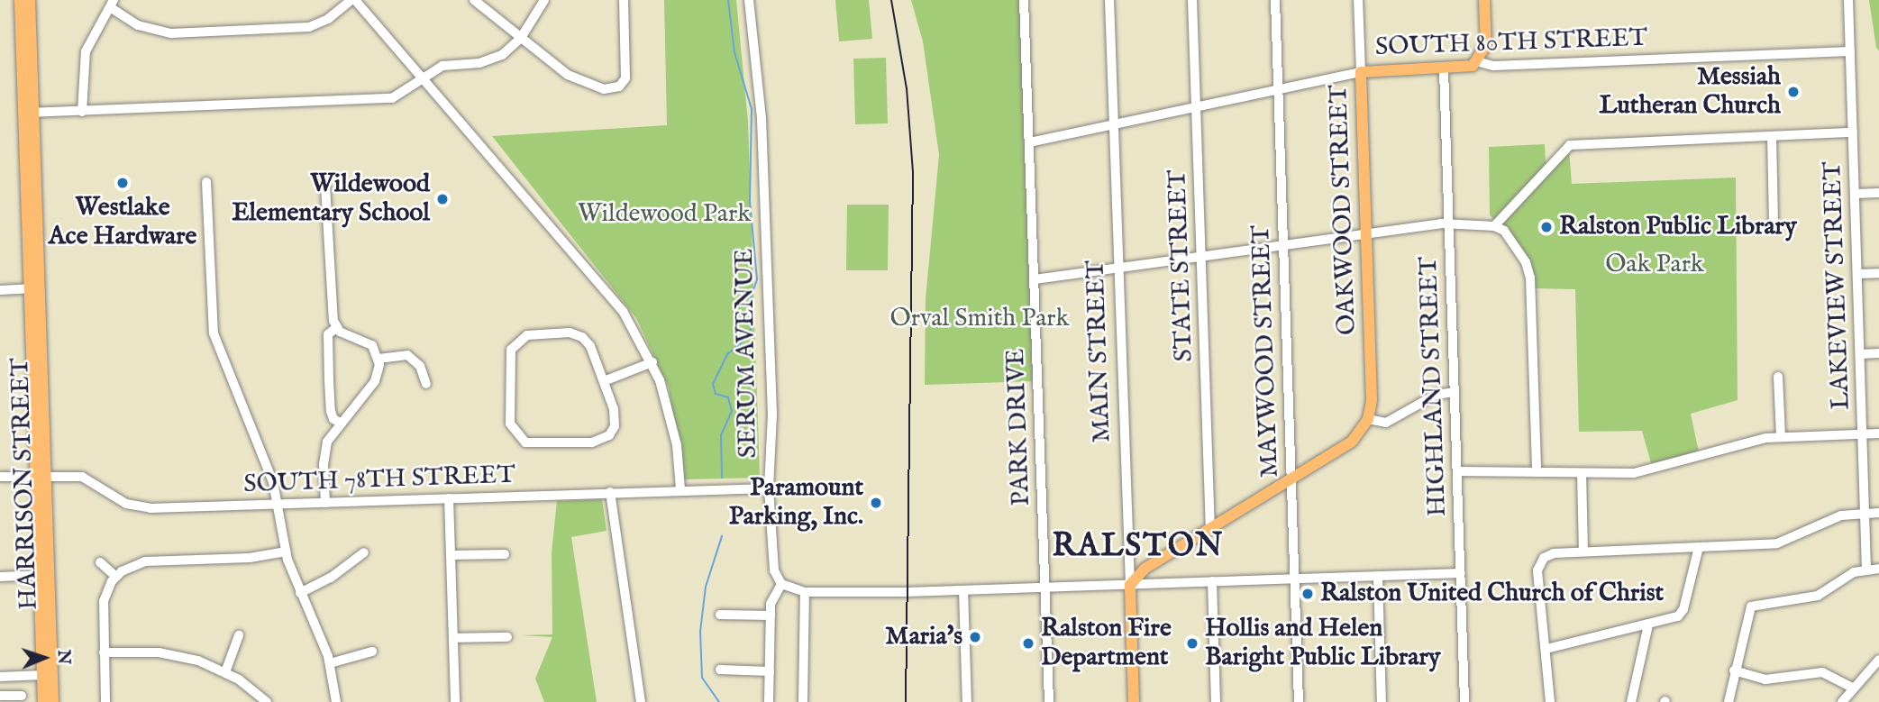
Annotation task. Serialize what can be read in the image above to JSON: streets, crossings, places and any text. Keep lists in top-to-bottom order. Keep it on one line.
{"streets":{"main road":["SOUTH 80TH STREET","OAKWOOD STREET","MAIN STREET","HARRISON STREET"],"street":["STATE STREET","LAKEVIEW STREET","MAYWOOD STREET","SERUM AVENUE","HIGHLAND STREET","PARK DRIVE","SOUTH 78TH STREET"]},"crossings":[["SOUTH 80TH STREET","OAKWOOD STREET"],["SOUTH 80TH STREET","STATE STREET"],["SOUTH 80TH STREET","LAKEVIEW STREET"],["SOUTH 80TH STREET","MAIN STREET"],["SOUTH 80TH STREET","MAYWOOD STREET"],["SOUTH 80TH STREET","HIGHLAND STREET"],["SOUTH 80TH STREET","PARK DRIVE"],["SERUM AVENUE","SOUTH 78TH STREET"],["SOUTH 78TH STREET","HARRISON STREET"]],"districts":["RALSTON"],"parks":["Wildewood Park","Oak Park","Orval Smith Park"],"places":["Messiah Lutheran Church","Westlake Ace Hardware","Wildewood Elementary School","Ralston Public Library","Paramount Parking, Inc.","Ralston United Church of Christ","Maria's","Ralston Fire Department","Hollis and Helen Baright Public Library"],"north":"right"}
